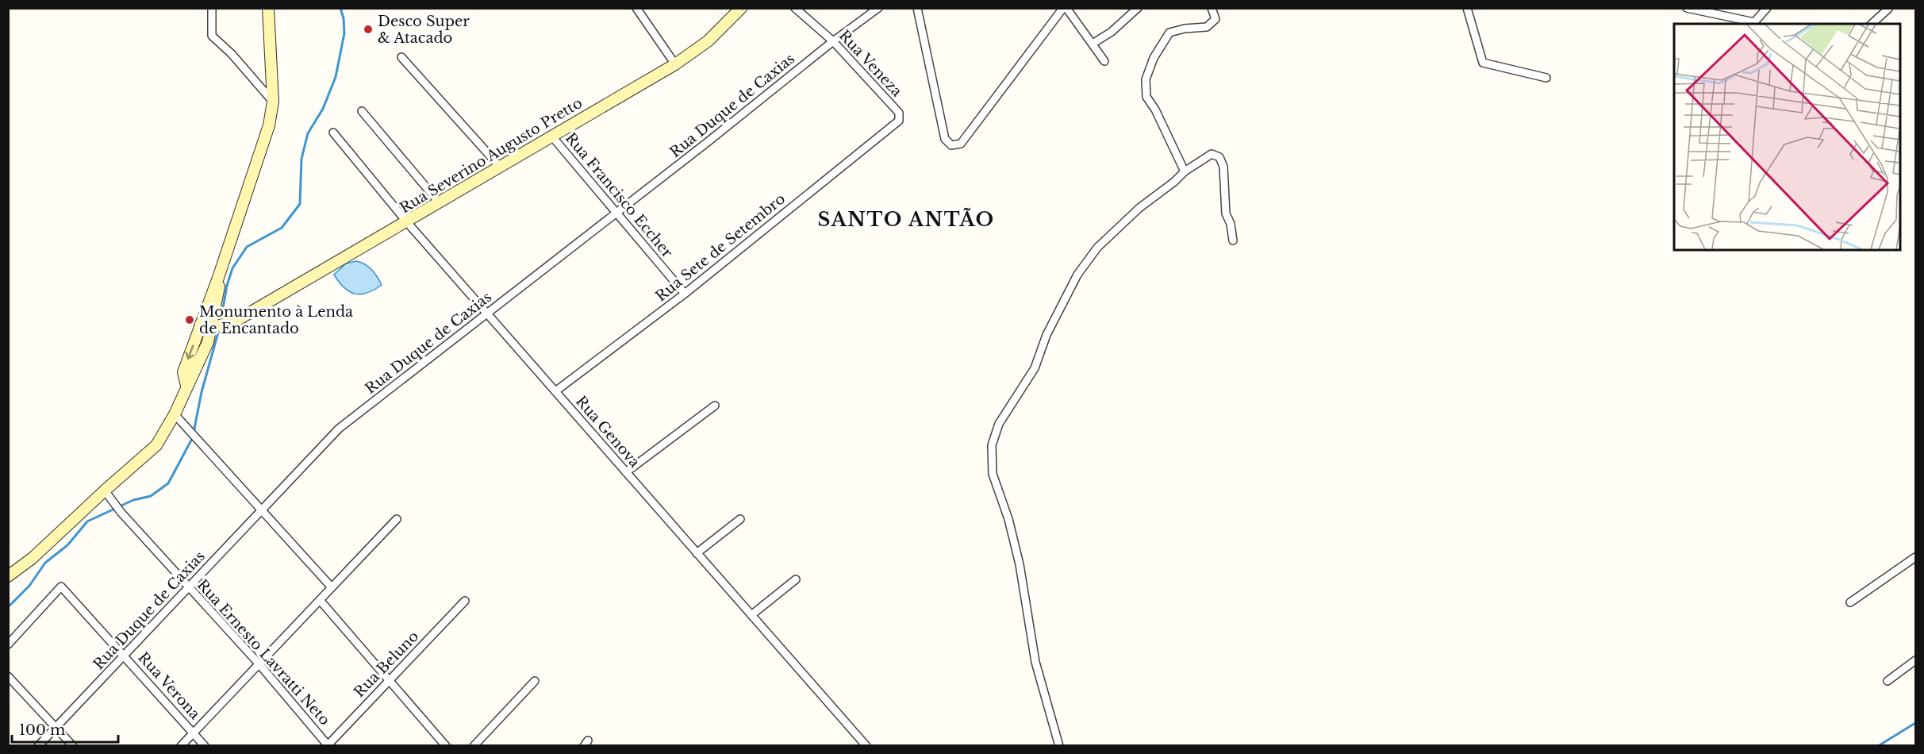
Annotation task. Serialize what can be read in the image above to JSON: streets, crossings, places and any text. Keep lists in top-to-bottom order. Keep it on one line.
{"streets":{"street":["Rua Veneza","Rua Duque de Caxias","Rua Severino Augusto Pretto","Rua Francisco Eccher","Rua Sete de Setembro","Rua Genova","Rua Ernesto Lavratti Neto","Rua Beluno","Rua Verona"]},"crossings":[["Rua Veneza","Rua Duque de Caxias"],["Rua Veneza","Rua Sete de Setembro"],["Rua Duque de Caxias","Rua Francisco Eccher"],["Rua Duque de Caxias","Rua Genova"],["Rua Duque de Caxias","Rua Ernesto Lavratti Neto"],["Rua Duque de Caxias","Rua Verona"],["Rua Severino Augusto Pretto","Rua Francisco Eccher"],["Rua Severino Augusto Pretto","Rua Genova"],["Rua Francisco Eccher","Rua Sete de Setembro"],["Rua Sete de Setembro","Rua Genova"],["Rua Ernesto Lavratti Neto","Rua Beluno"]],"districts":["SANTO ANTÃO"],"places":["Desco Super & Atacado","Monumento à Lenda de Encantado"],"scale_bar":"100 m"}
